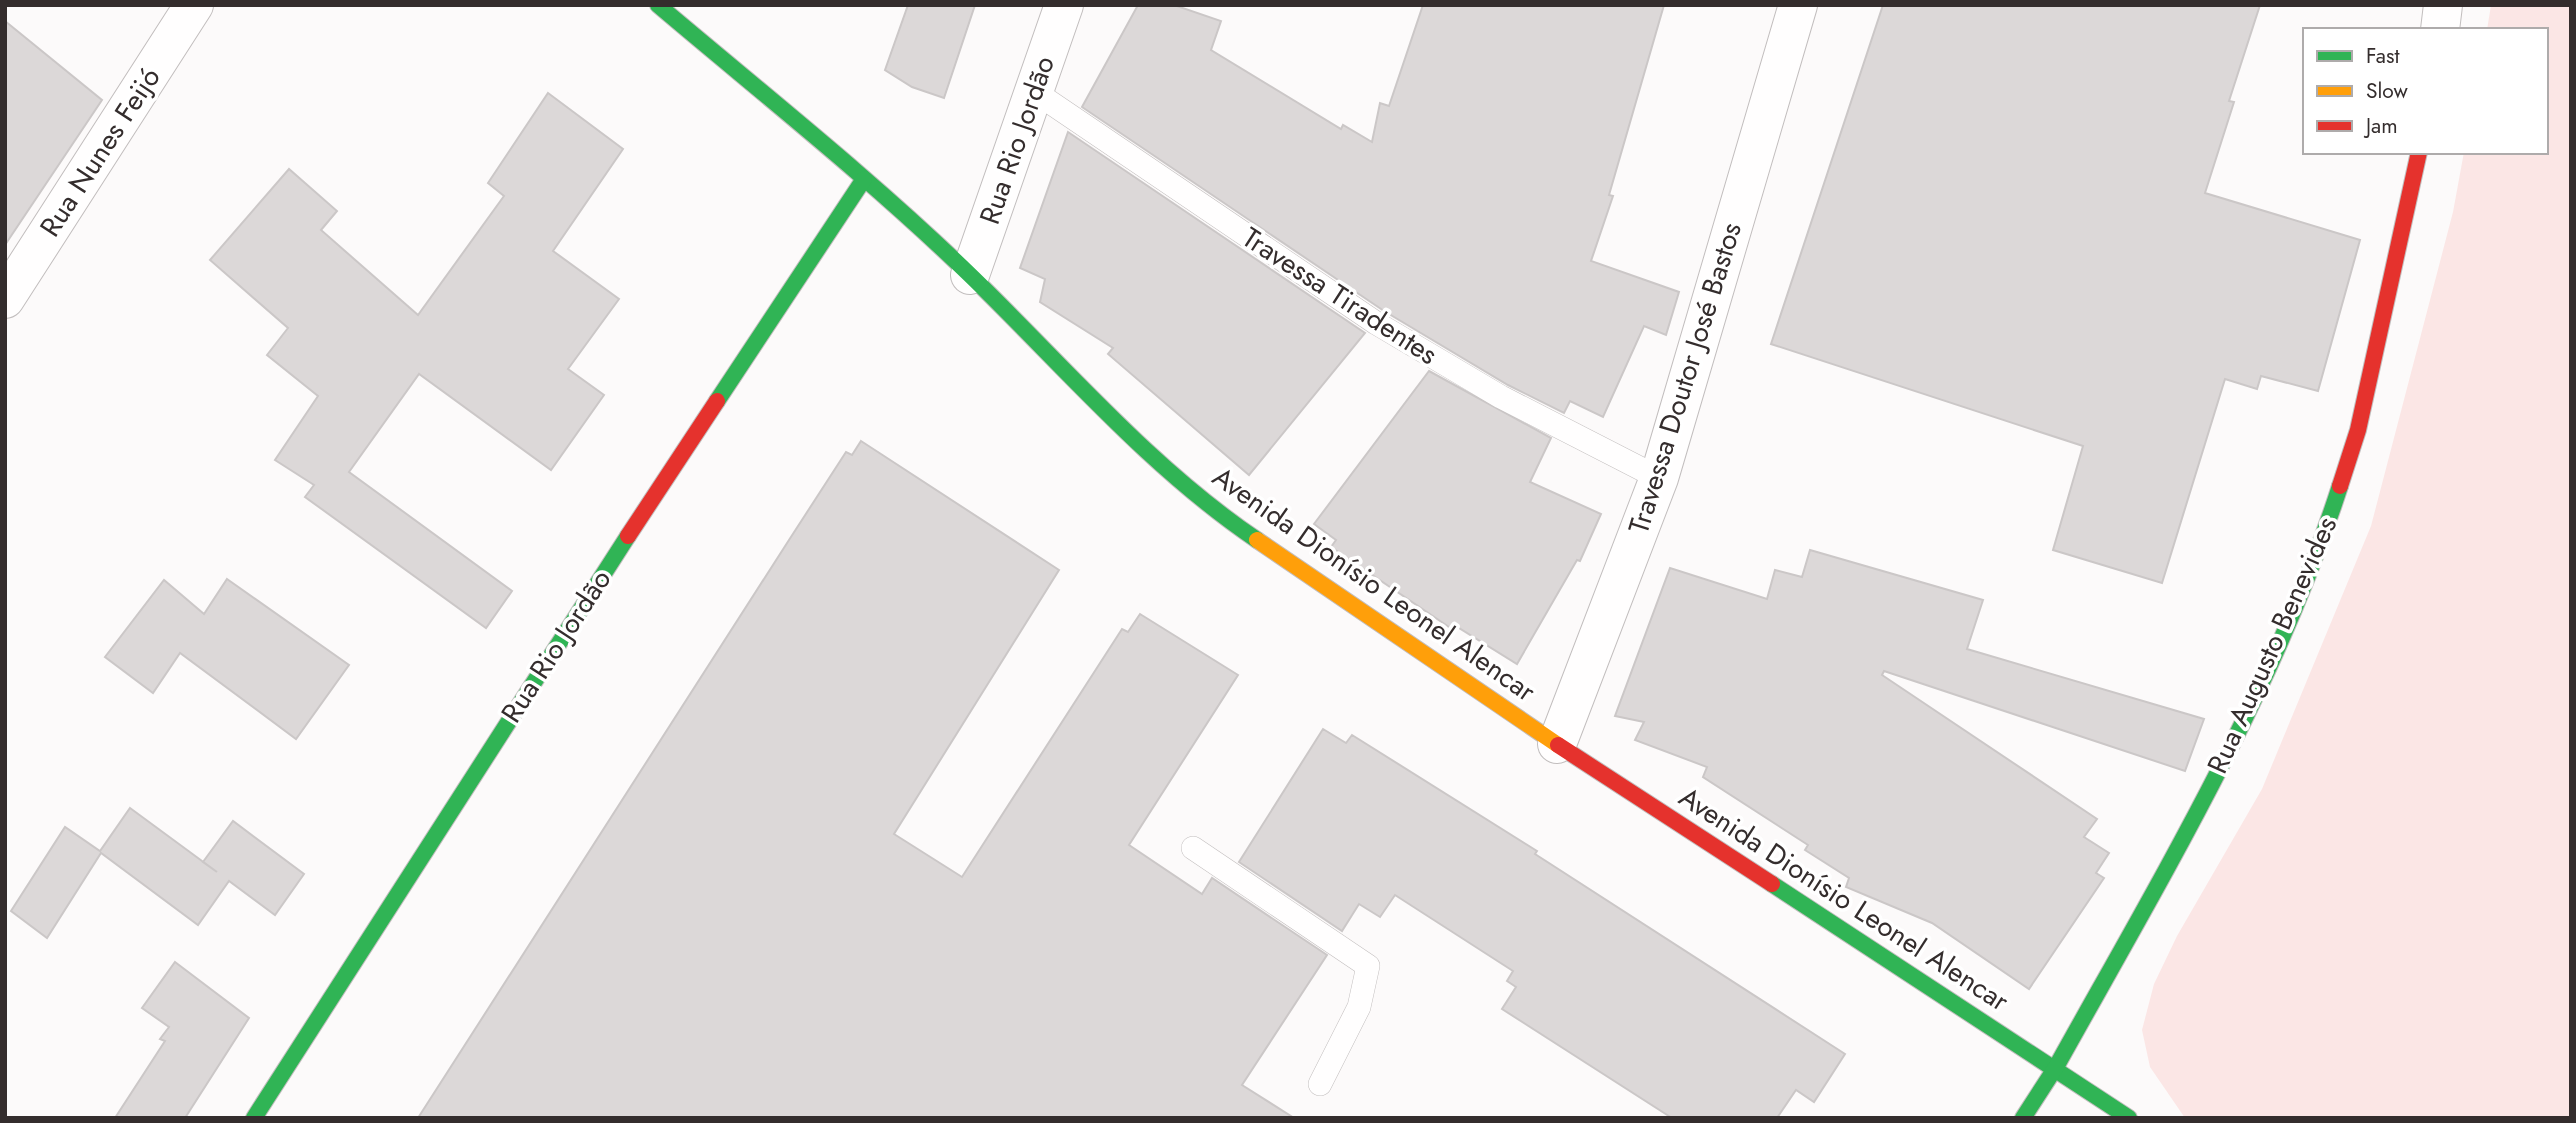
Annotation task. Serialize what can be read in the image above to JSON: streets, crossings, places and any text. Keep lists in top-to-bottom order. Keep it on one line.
{"streets":{"street":["Rua Rio Jordão","Rua Nunes Feijó","Travessa Doutor José Bastos","Avenida Dionísio Leonel Alencar","Rua Augusto Benevides"],"lane":["Travessa Tiradentes"]},"crossings":[["Rua Rio Jordão","Travessa Tiradentes"],["Rua Rio Jordão","Avenida Dionísio Leonel Alencar"],["Travessa Tiradentes","Travessa Doutor José Bastos"],["Travessa Doutor José Bastos","Avenida Dionísio Leonel Alencar"],["Avenida Dionísio Leonel Alencar","Rua Augusto Benevides"]],"legend":["Fast","Slow","Jam"]}
